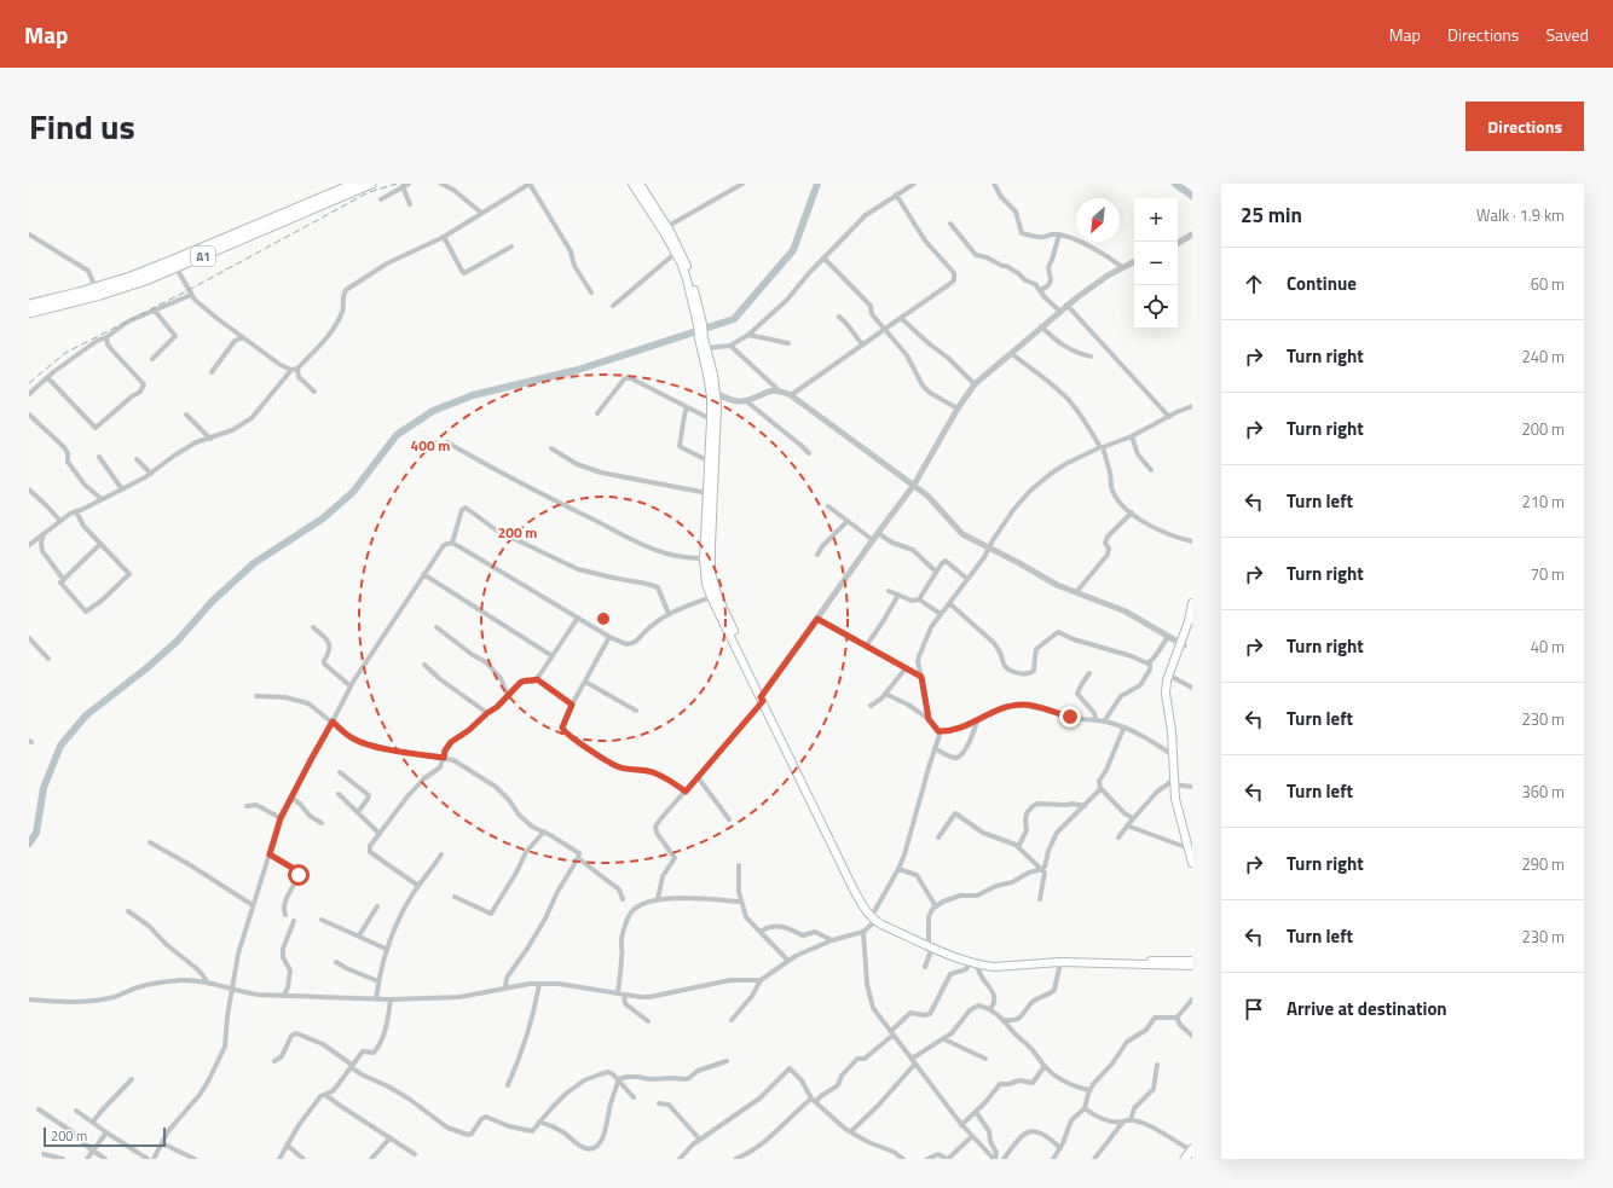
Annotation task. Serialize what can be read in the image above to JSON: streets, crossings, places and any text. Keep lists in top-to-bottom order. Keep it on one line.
{"streets":{"highway":["A1"]},"scale_bar":"200 m","north":"bottom left","page":{"header":"Map","nav":["Map","Directions","Saved"],"title":"Find us","buttons":"Directions","heading":["25 min","Walk · 1.9 km"],"map_buttons":["+","−"],"list":[["Continue","60 m"],["Turn right","240 m"],["Turn right","200 m"],["Turn left","210 m"],["Turn right","70 m"],["Turn right","40 m"],["Turn left","230 m"],["Turn left","360 m"],["Turn right","290 m"],["Turn left","230 m"],"Arrive at destination"],"scale":"200 m"},"rings":["400 m","200 m"]}
